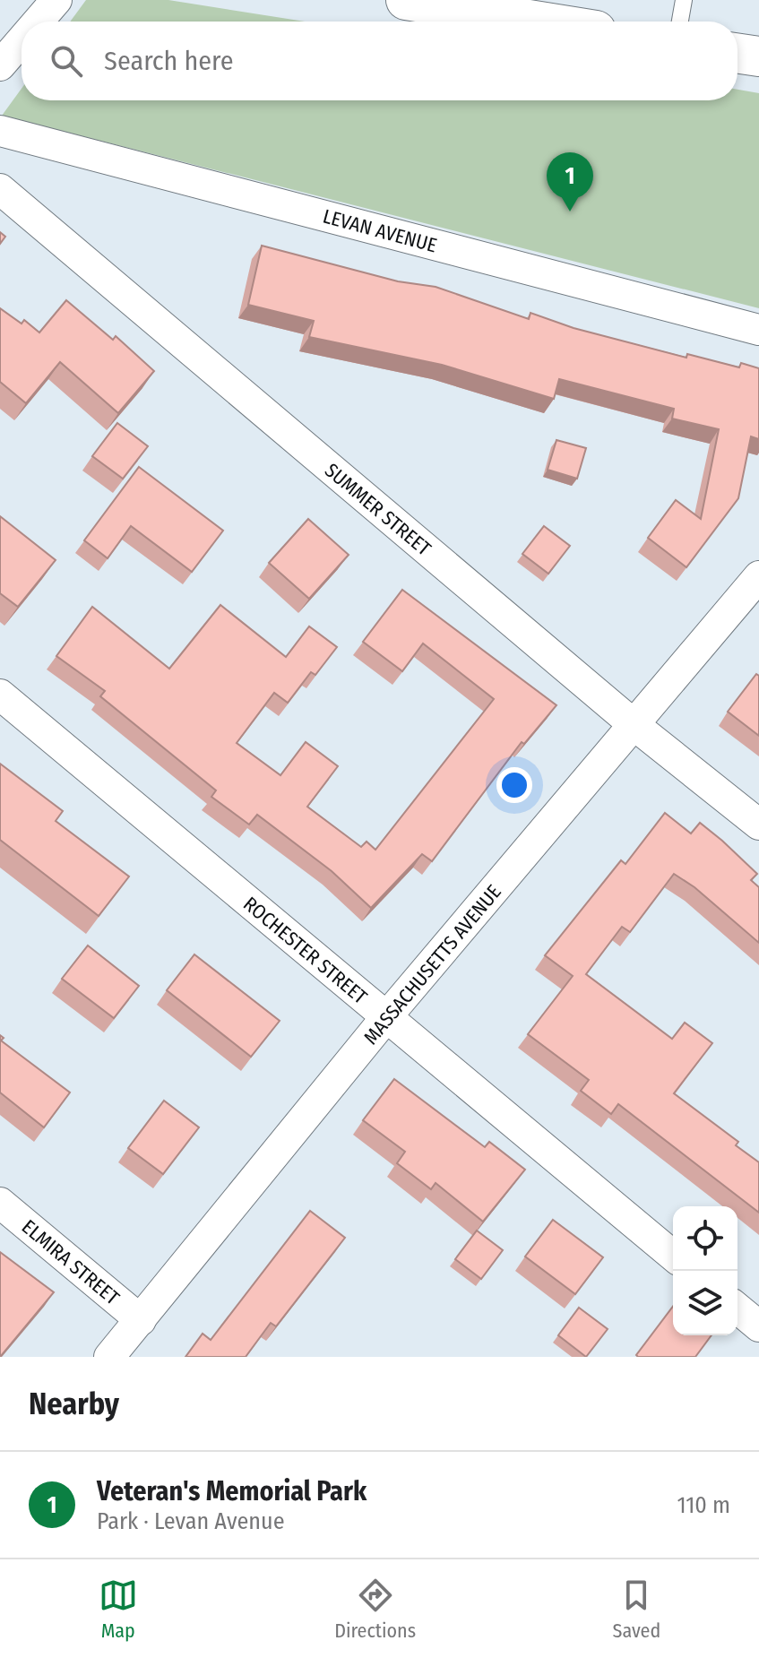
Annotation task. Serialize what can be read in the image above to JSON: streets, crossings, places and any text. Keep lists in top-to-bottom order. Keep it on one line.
{"streets":{"street":["LEVAN AVENUE","SUMMER STREET","ROCHESTER STREET","MASSACHUSETTS AVENUE","ELMIRA STREET"]},"crossings":[["SUMMER STREET","MASSACHUSETTS AVENUE"],["ROCHESTER STREET","MASSACHUSETTS AVENUE"],["MASSACHUSETTS AVENUE","ELMIRA STREET"]],"page":{"search":"Search here","pins":"1","heading":"Nearby","list":[{"mark":"1","name":"Veteran's Memorial Park","note":"Park · Levan Avenue","value":"110 m"}],"nav":["Map","Directions","Saved"]}}
